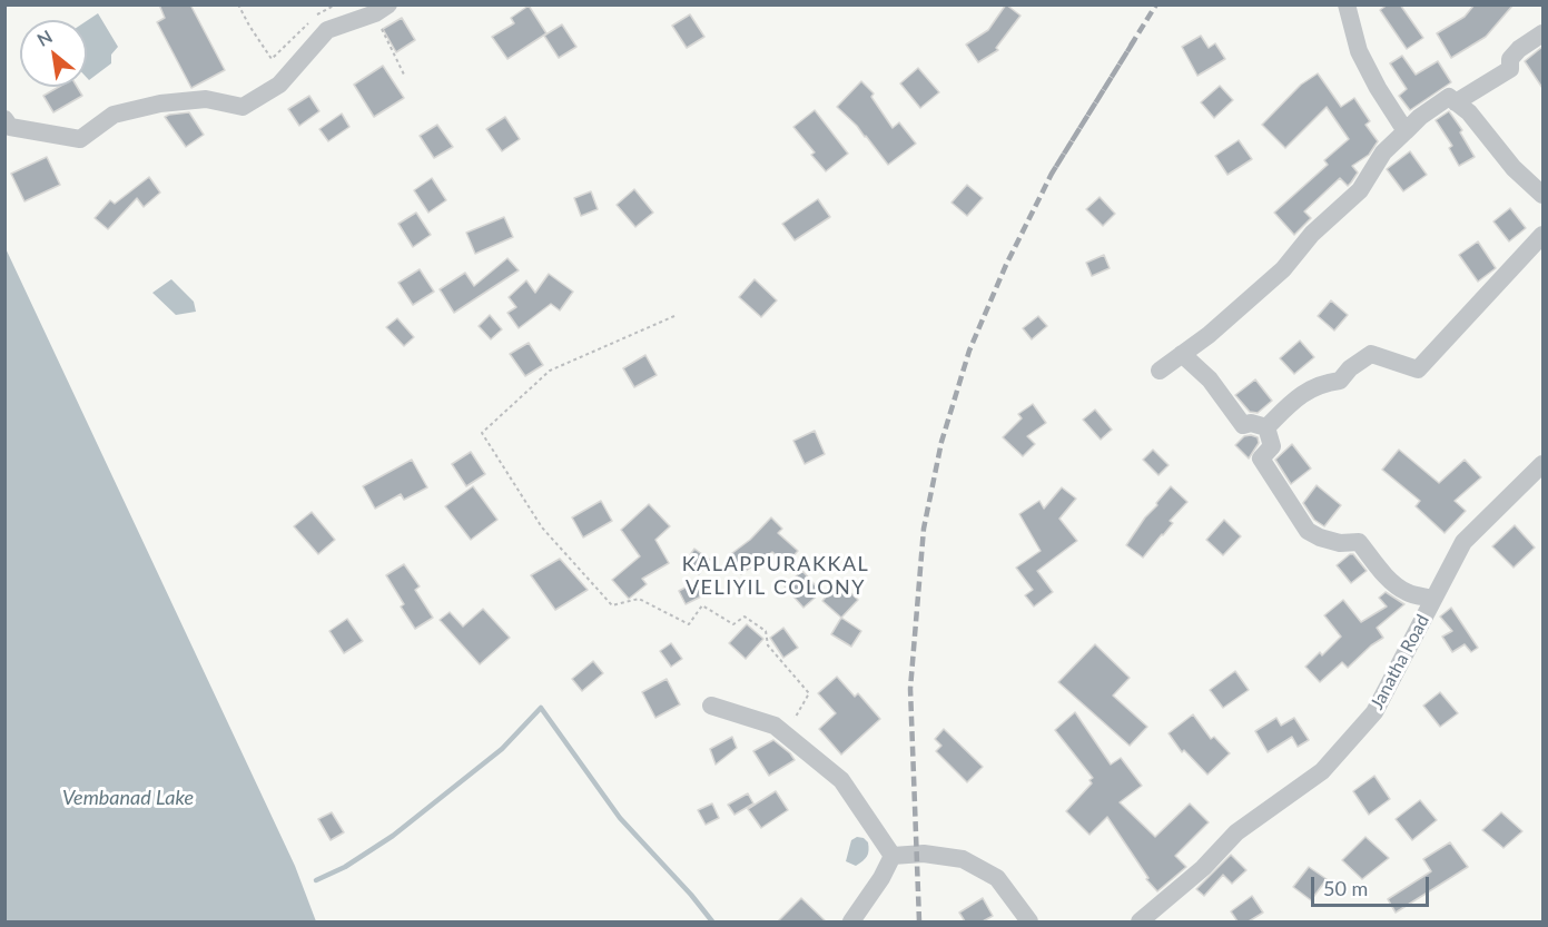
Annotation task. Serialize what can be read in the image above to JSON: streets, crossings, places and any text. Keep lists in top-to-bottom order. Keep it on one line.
{"streets":{"street":["Janatha Road"]},"districts":["KALAPPURAKKAL VELIYIL COLONY"],"water":["Vembanad Lake"],"scale_bar":"50 m","north":"top left"}
